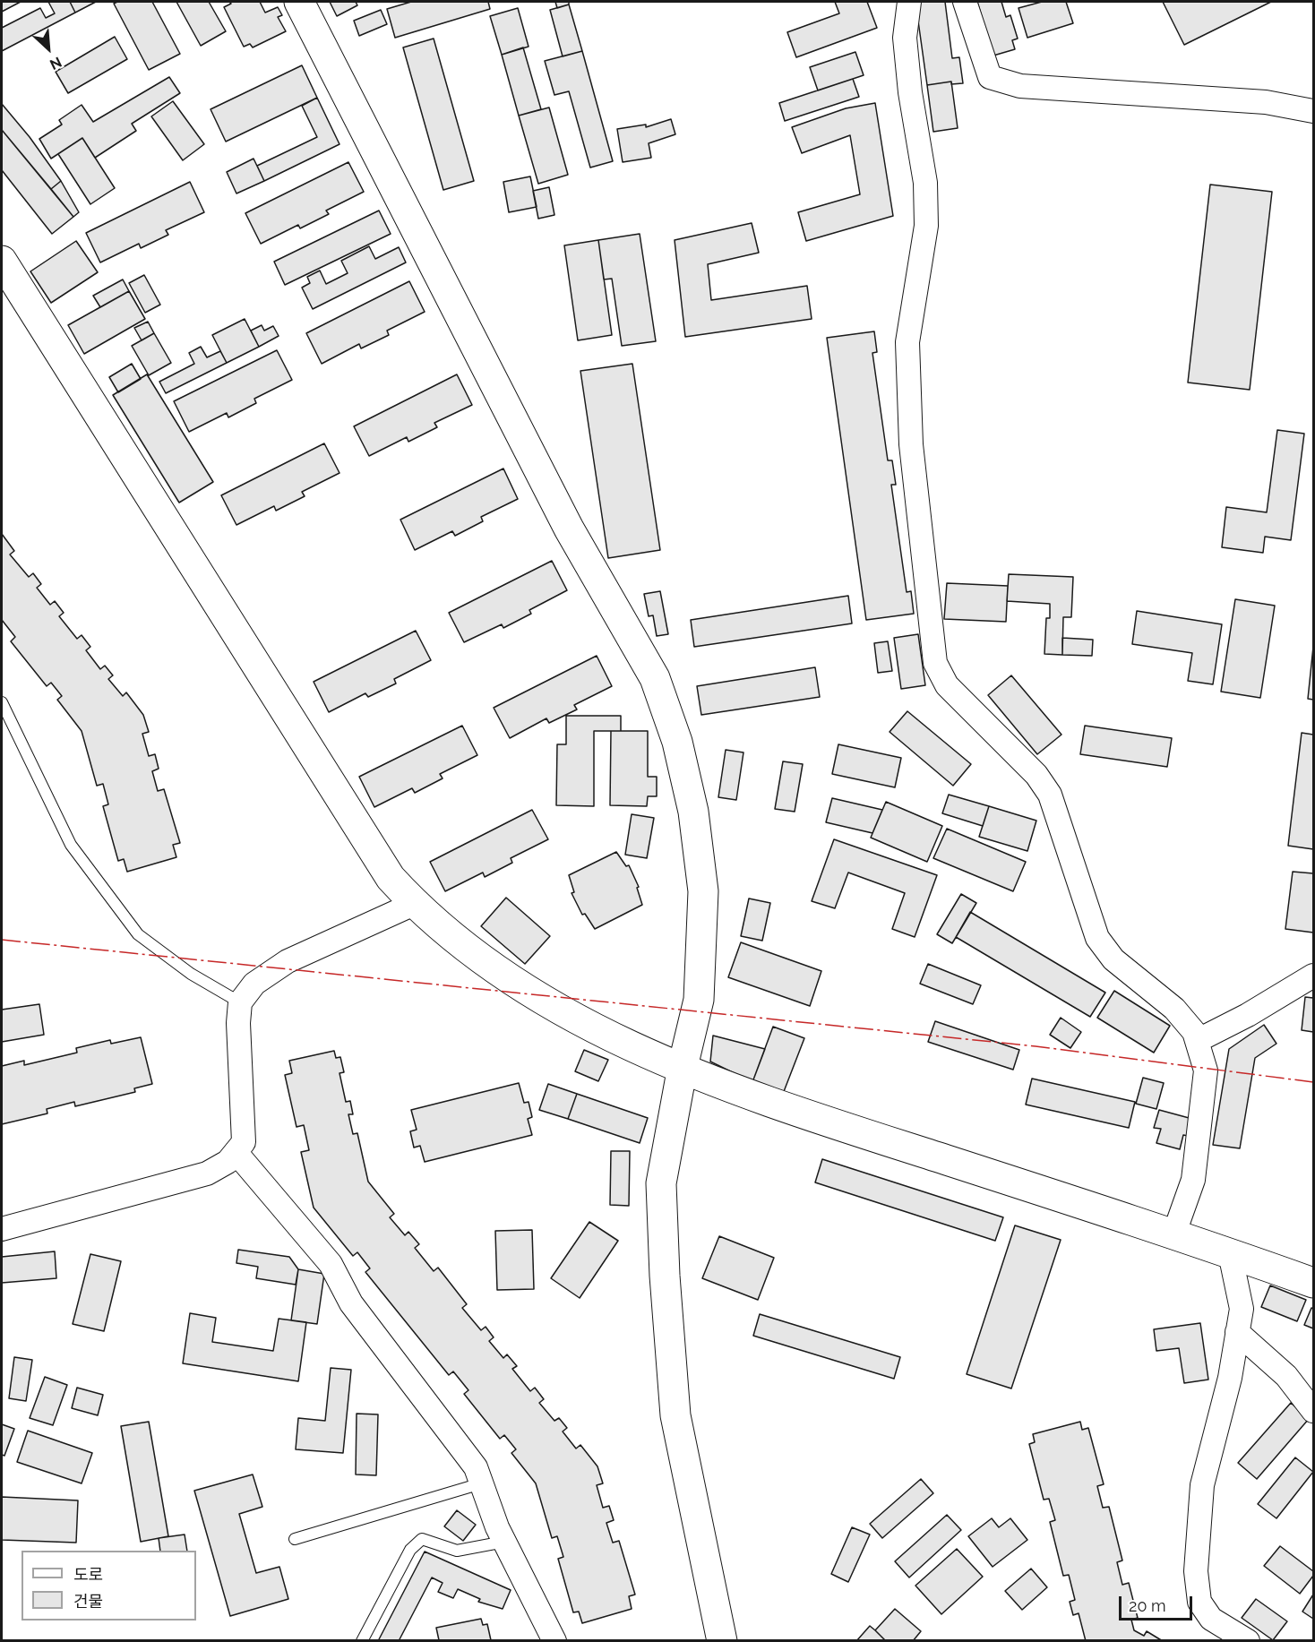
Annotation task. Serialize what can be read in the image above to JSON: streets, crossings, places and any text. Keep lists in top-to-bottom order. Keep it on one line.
{"legend":["도로","건물"],"scale_bar":"20 m","north":"bottom right"}
